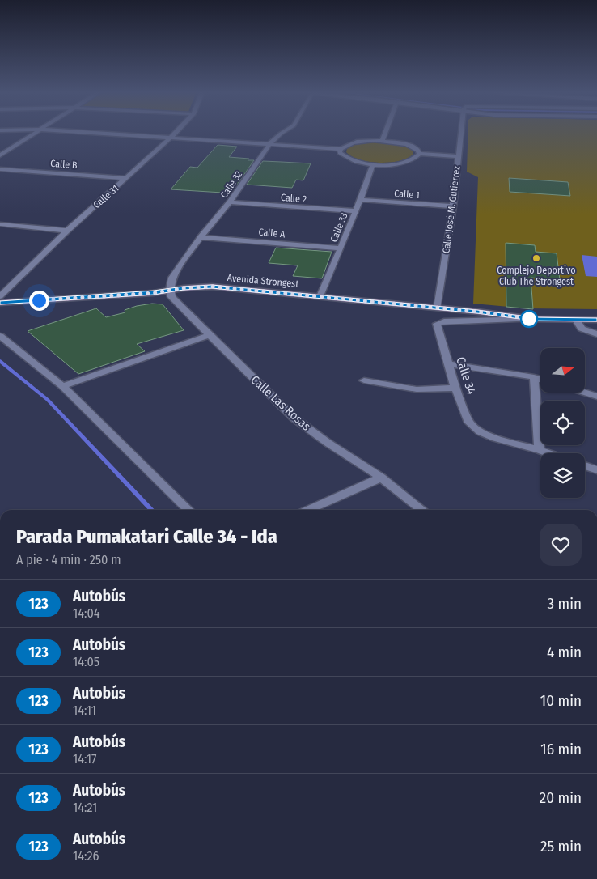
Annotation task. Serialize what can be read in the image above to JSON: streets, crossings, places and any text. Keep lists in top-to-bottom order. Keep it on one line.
{"streets":{"main road":["Avenida Strongest"],"street":["Calle B","Calle 32","Calle 1","Calle 31","Calle 2","Calle José M. Gutierrez","Calle 33","Calle A","Calle 34","Calle Las Rosas"]},"crossings":[["Calle B","Calle 31"],["Calle 32","Calle 2"],["Calle 32","Calle A"],["Calle 32","Avenida Strongest"],["Calle 32","Calle Las Rosas"],["Calle 1","Calle José M. Gutierrez"],["Calle 1","Calle 33"],["Calle 2","Calle 33"],["Calle José M. Gutierrez","Avenida Strongest"],["Calle 33","Calle A"],["Calle 33","Avenida Strongest"],["Avenida Strongest","Calle 34"],["Avenida Strongest","Calle Las Rosas"]],"places":["Complejo Deportivo Club The Strongest"],"lines":["bus line 123"],"north":"right","page":{"heading":["Parada Pumakatari Calle 34 - Ida","A pie · 4 min · 250 m"],"list":[{"mark":"123","name":"Autobús","note":"14:04","value":"3 min"},{"mark":"123","name":"Autobús","note":"14:05","value":"4 min"},{"mark":"123","name":"Autobús","note":"14:11","value":"10 min"},{"mark":"123","name":"Autobús","note":"14:17","value":"16 min"},{"mark":"123","name":"Autobús","note":"14:21","value":"20 min"},{"mark":"123","name":"Autobús","note":"14:26","value":"25 min"}]}}
